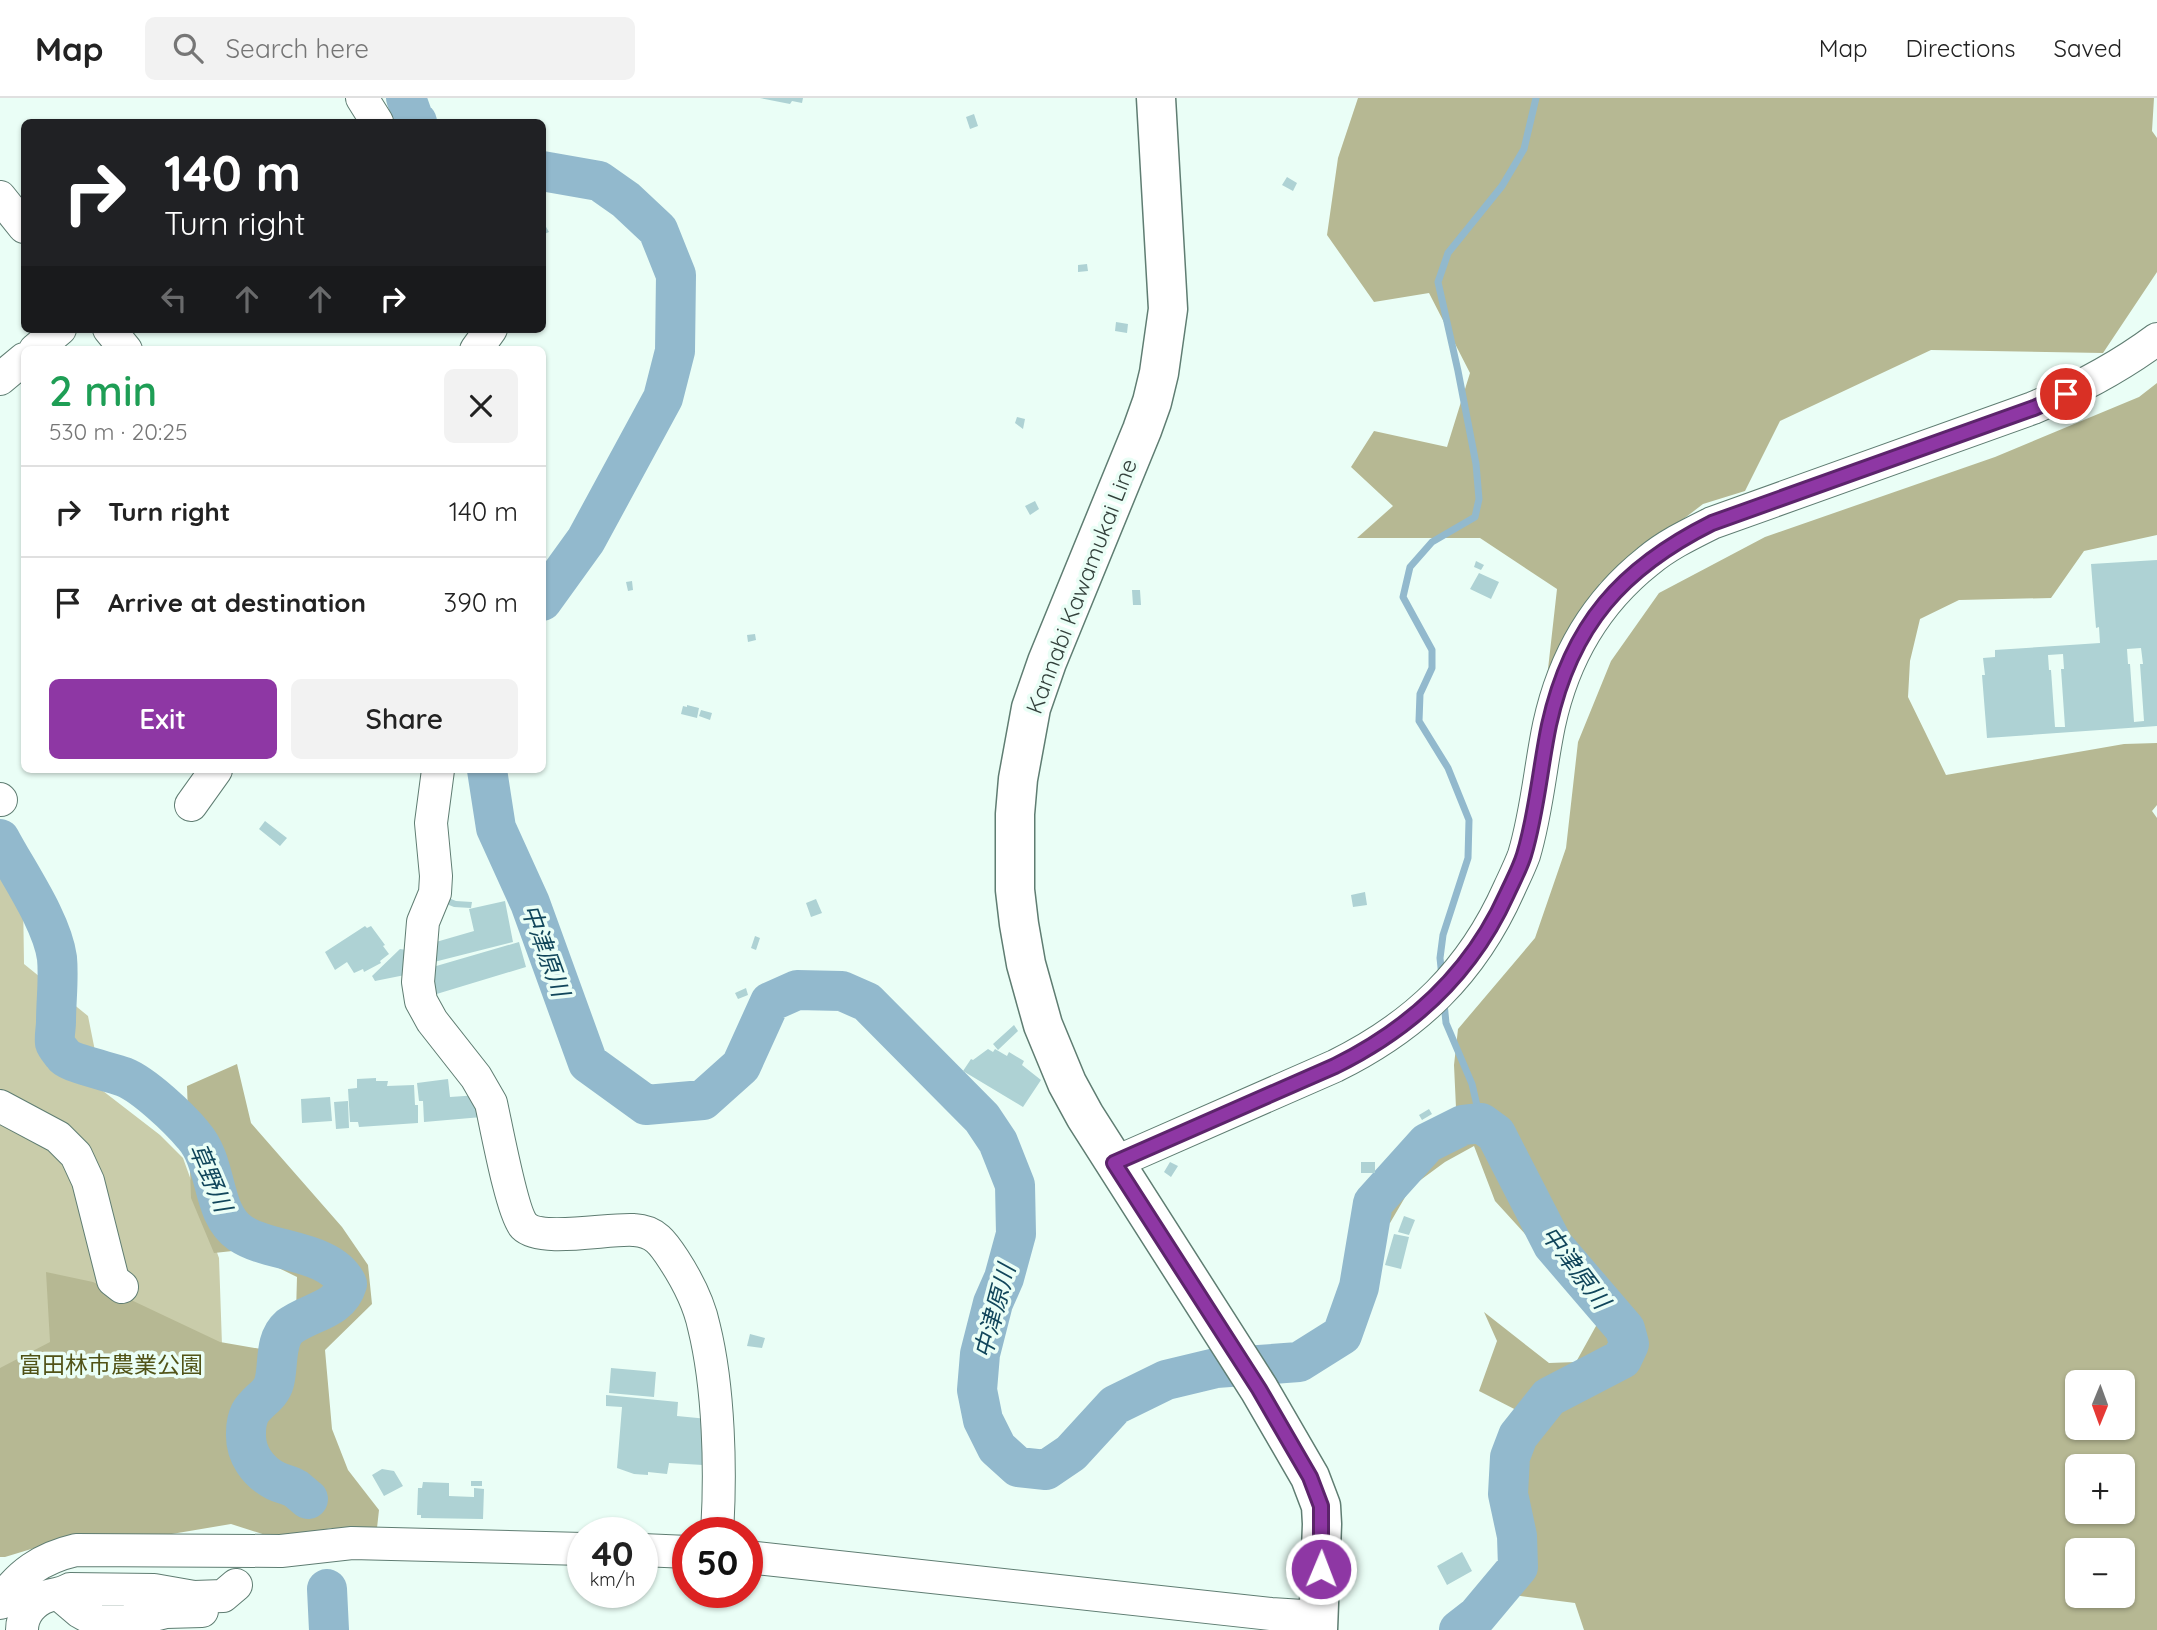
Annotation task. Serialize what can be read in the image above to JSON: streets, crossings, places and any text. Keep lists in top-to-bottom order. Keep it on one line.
{"streets":{"main road":["Kannabi Kawamukai Line"]},"water":["中津原川","草野川"],"parks":["富田林市農業公園"],"north":"bottom","page":{"header":"Map","search":"Search here","nav":["Map","Directions","Saved"],"turn":["140 m","Turn right"],"heading":["2 min","530 m · 20:25"],"list":[{"name":"Turn right","value":"140 m"},{"name":"Arrive at destination","value":"390 m"}],"buttons":["Exit","Share"],"map_buttons":["+","−"],"speed":"40 km/h","limit":"50"}}
